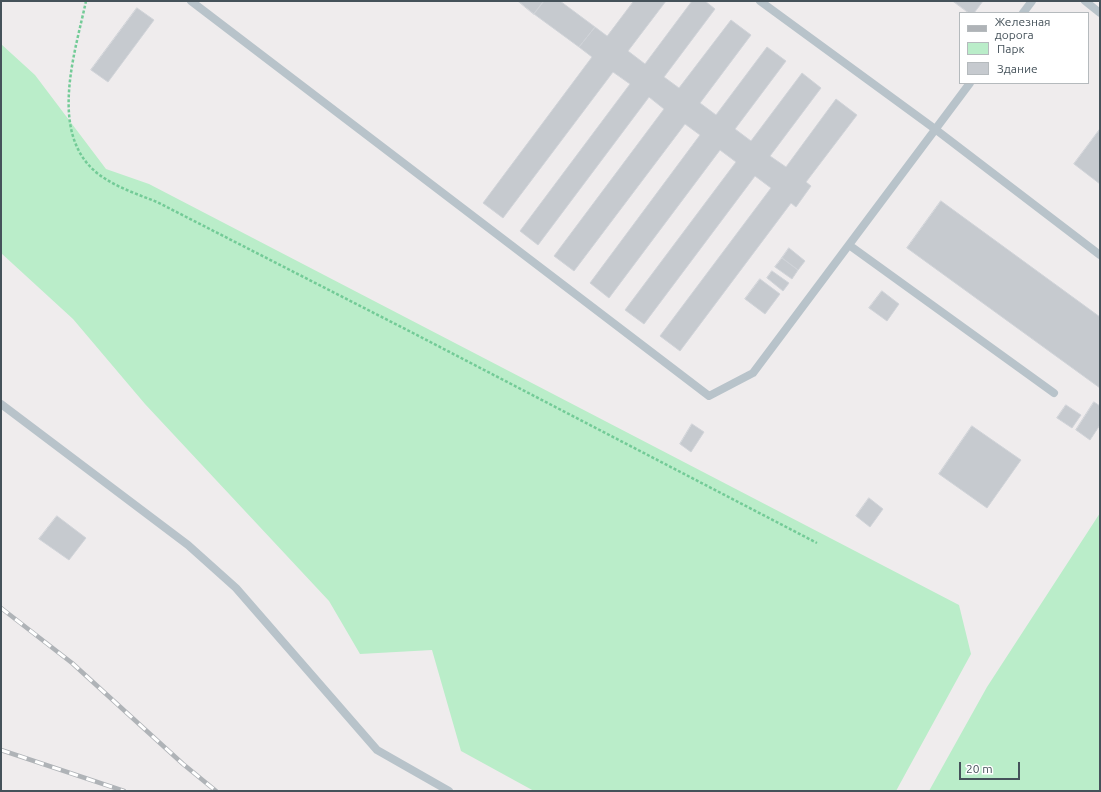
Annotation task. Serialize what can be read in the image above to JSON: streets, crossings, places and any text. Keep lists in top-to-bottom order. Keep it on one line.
{"legend":["Железная дорога","Парк","Здание"],"scale_bar":"20 m"}
